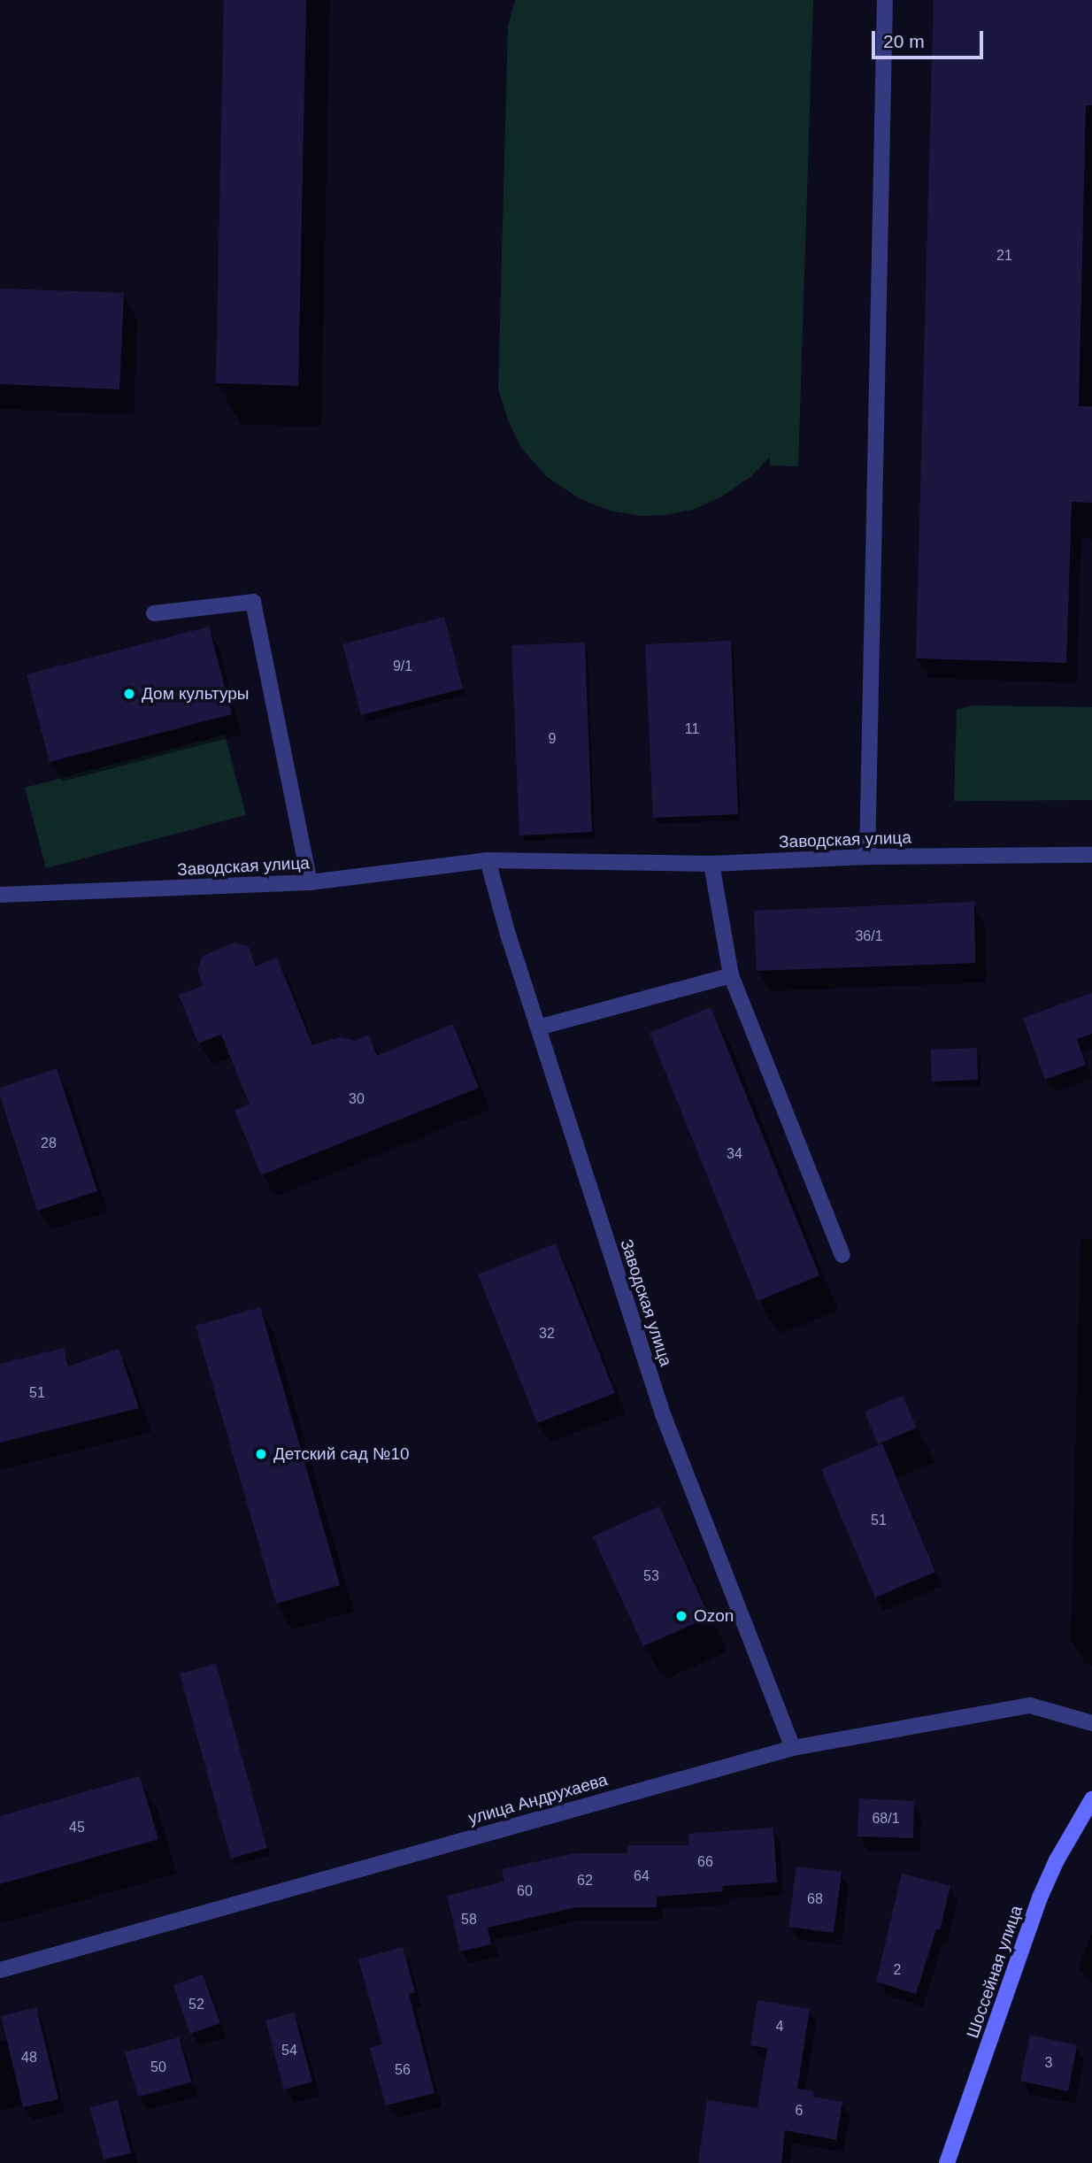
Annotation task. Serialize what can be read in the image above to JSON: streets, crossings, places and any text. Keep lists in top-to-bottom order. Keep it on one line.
{"streets":{"main road":["Шоссейная улица"],"street":["Заводская улица","улица Андрухаева"]},"crossings":[["Заводская улица","улица Андрухаева"]],"places":["Дом культуры","Детский сад №10","Ozon"],"house_numbers":["21","9/1","11","9","36/1","30","28","34","32","51","51","53","68/1","45","66","64","62","60","68","58","2","52","4","54","48","3","50","56","6"],"scale_bar":"20 m"}
